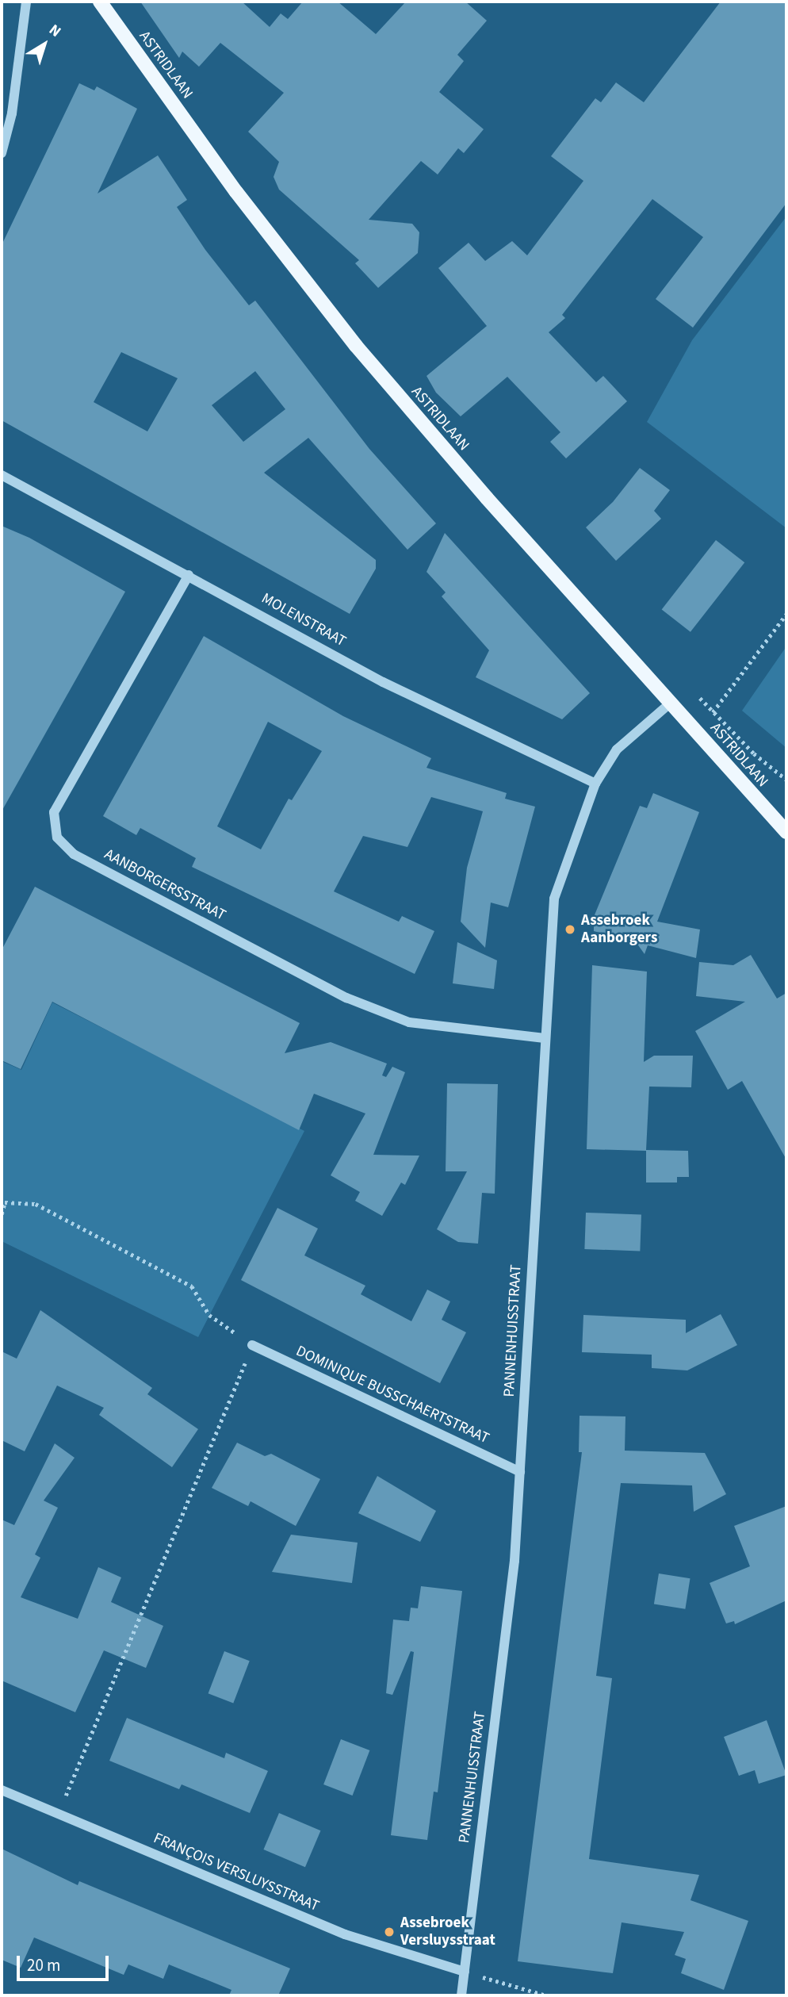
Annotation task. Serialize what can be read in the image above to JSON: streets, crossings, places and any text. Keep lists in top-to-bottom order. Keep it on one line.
{"streets":{"main road":["ASTRIDLAAN"],"street":["MOLENSTRAAT","AANBORGERSSTRAAT","PANNENHUISSTRAAT","DOMINIQUE BUSSCHAERTSTRAAT","FRANÇOIS VERSLUYSSTRAAT"]},"crossings":[["ASTRIDLAAN","PANNENHUISSTRAAT"],["MOLENSTRAAT","AANBORGERSSTRAAT"],["MOLENSTRAAT","PANNENHUISSTRAAT"],["AANBORGERSSTRAAT","PANNENHUISSTRAAT"],["PANNENHUISSTRAAT","DOMINIQUE BUSSCHAERTSTRAAT"],["PANNENHUISSTRAAT","FRANÇOIS VERSLUYSSTRAAT"]],"places":["Assebroek Aanborgers","Assebroek Versluysstraat"],"scale_bar":"20 m","north":"top right"}
